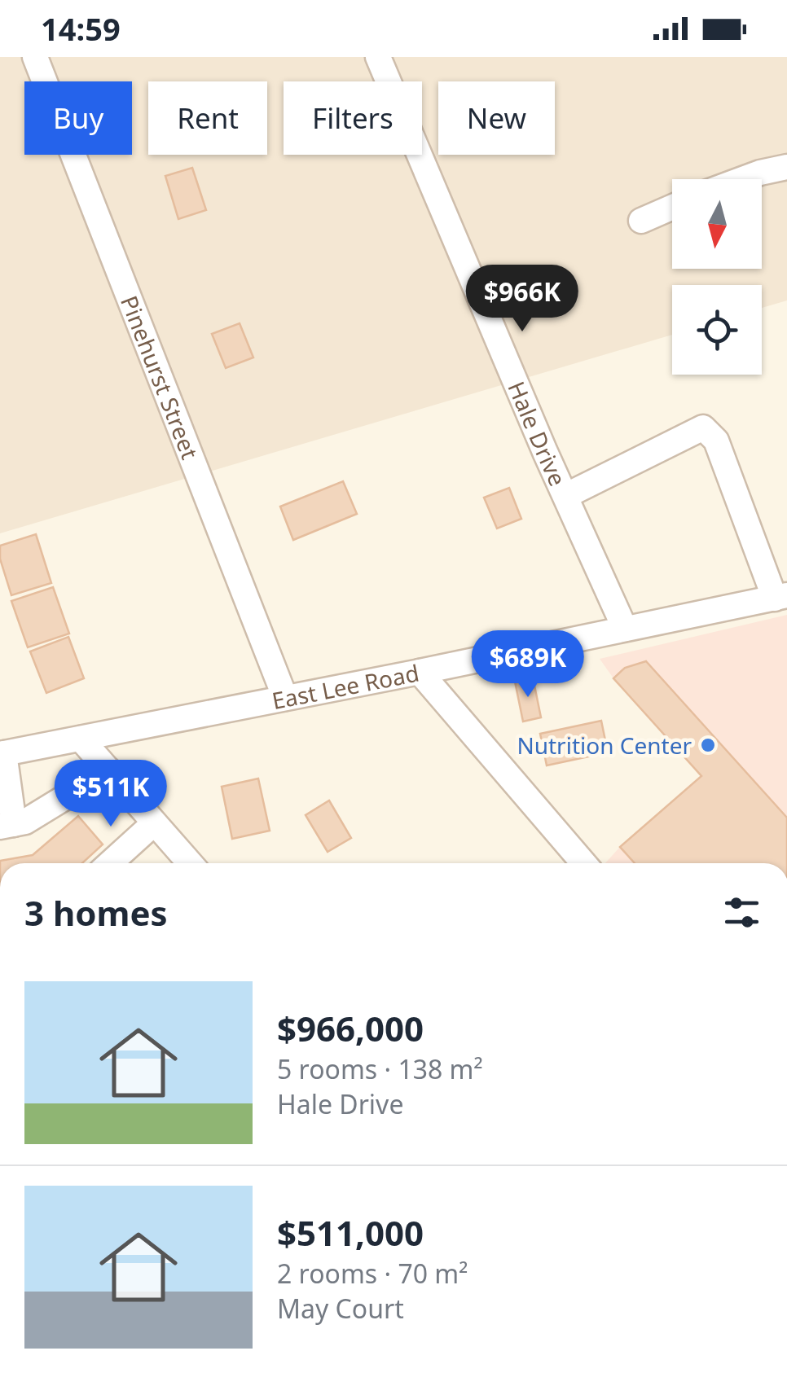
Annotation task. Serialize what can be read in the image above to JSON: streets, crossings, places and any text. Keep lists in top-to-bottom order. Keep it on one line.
{"streets":{"street":["Pinehurst Street","Hale Drive","East Lee Road"]},"crossings":[["Pinehurst Street","East Lee Road"],["Hale Drive","East Lee Road"]],"places":["Nutrition Center"],"north":"bottom","page":{"status":"14:59","chip":["Buy","Rent","Filters","New"],"price":["$966K","$689K","$511K"],"heading":"3 homes","list":[{"name":"$966,000","note":"5 rooms · 138 m² · Hale Drive"},{"name":"$511,000","note":"2 rooms · 70 m² · May Court"}]}}
